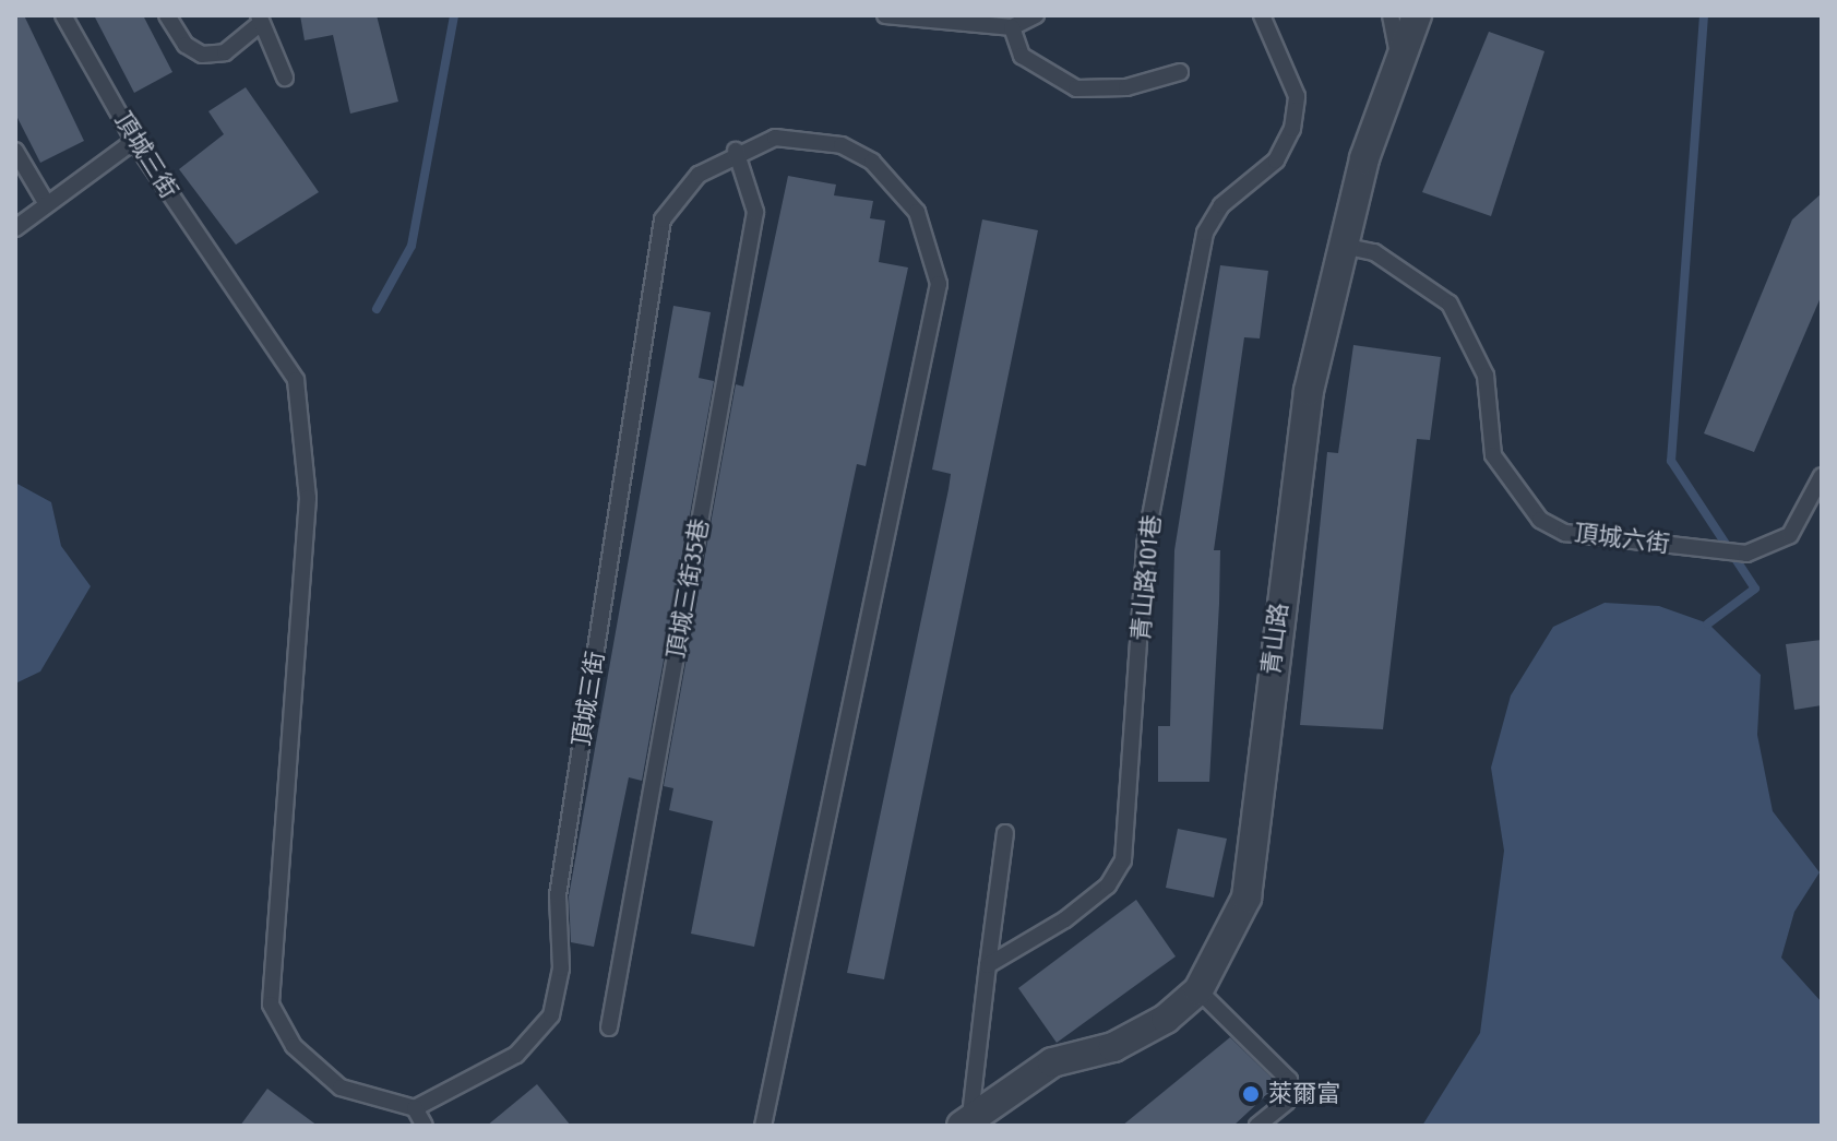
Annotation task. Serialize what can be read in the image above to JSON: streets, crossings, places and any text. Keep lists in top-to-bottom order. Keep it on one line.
{"streets":{"street":["青山路"],"lane":["頂城三街","頂城六街","青山路101巷","頂城三街35巷"]},"crossings":[["頂城三街","頂城三街35巷"],["頂城六街","青山路"]],"places":["萊爾富"]}
